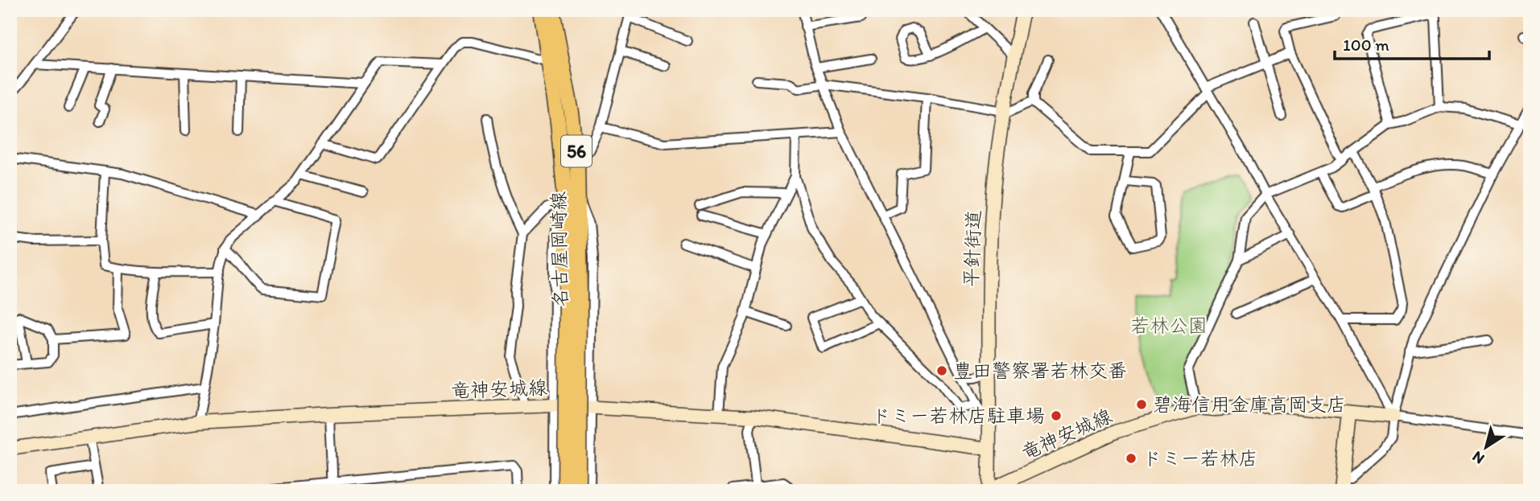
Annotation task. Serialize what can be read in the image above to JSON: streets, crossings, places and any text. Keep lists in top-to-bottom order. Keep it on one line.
{"streets":{"main road":["56","名古屋岡崎線"],"street":["平針街道","竜神安城線"]},"crossings":[["平針街道","竜神安城線"]],"parks":["若林公園"],"places":["豊田警察署若林交番","碧海信用金庫高岡支店","ドミー若林店駐車場","ドミー若林店"],"scale_bar":"100 m","north":"bottom left"}
